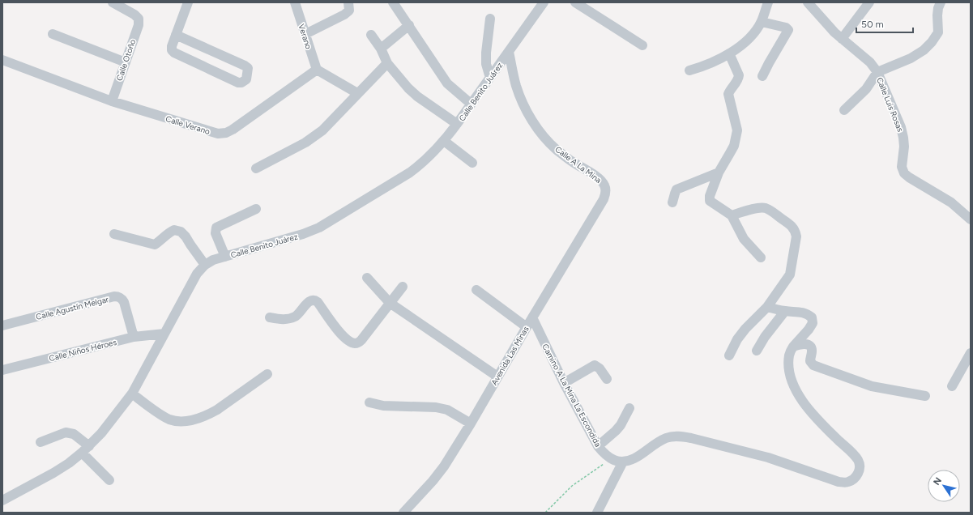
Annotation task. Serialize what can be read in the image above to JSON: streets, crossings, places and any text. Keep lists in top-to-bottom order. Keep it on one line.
{"streets":{"street":["Verano","Calle Otoño","Calle Benito Juárez","Calle Luis Rosas","Calle Verano","Calle A La Mina","Calle Agustín Melgar","Calle Niños Héroes","Avenida Las Minas","Camino A La Mina La Escondida"]},"crossings":[["Verano","Calle Verano"],["Calle Otoño","Calle Verano"],["Calle Benito Juárez","Calle A La Mina"],["Calle Benito Juárez","Calle Niños Héroes"],["Calle A La Mina","Avenida Las Minas"],["Calle Agustín Melgar","Calle Niños Héroes"],["Avenida Las Minas","Camino A La Mina La Escondida"]],"scale_bar":"50 m","north":"top left"}
